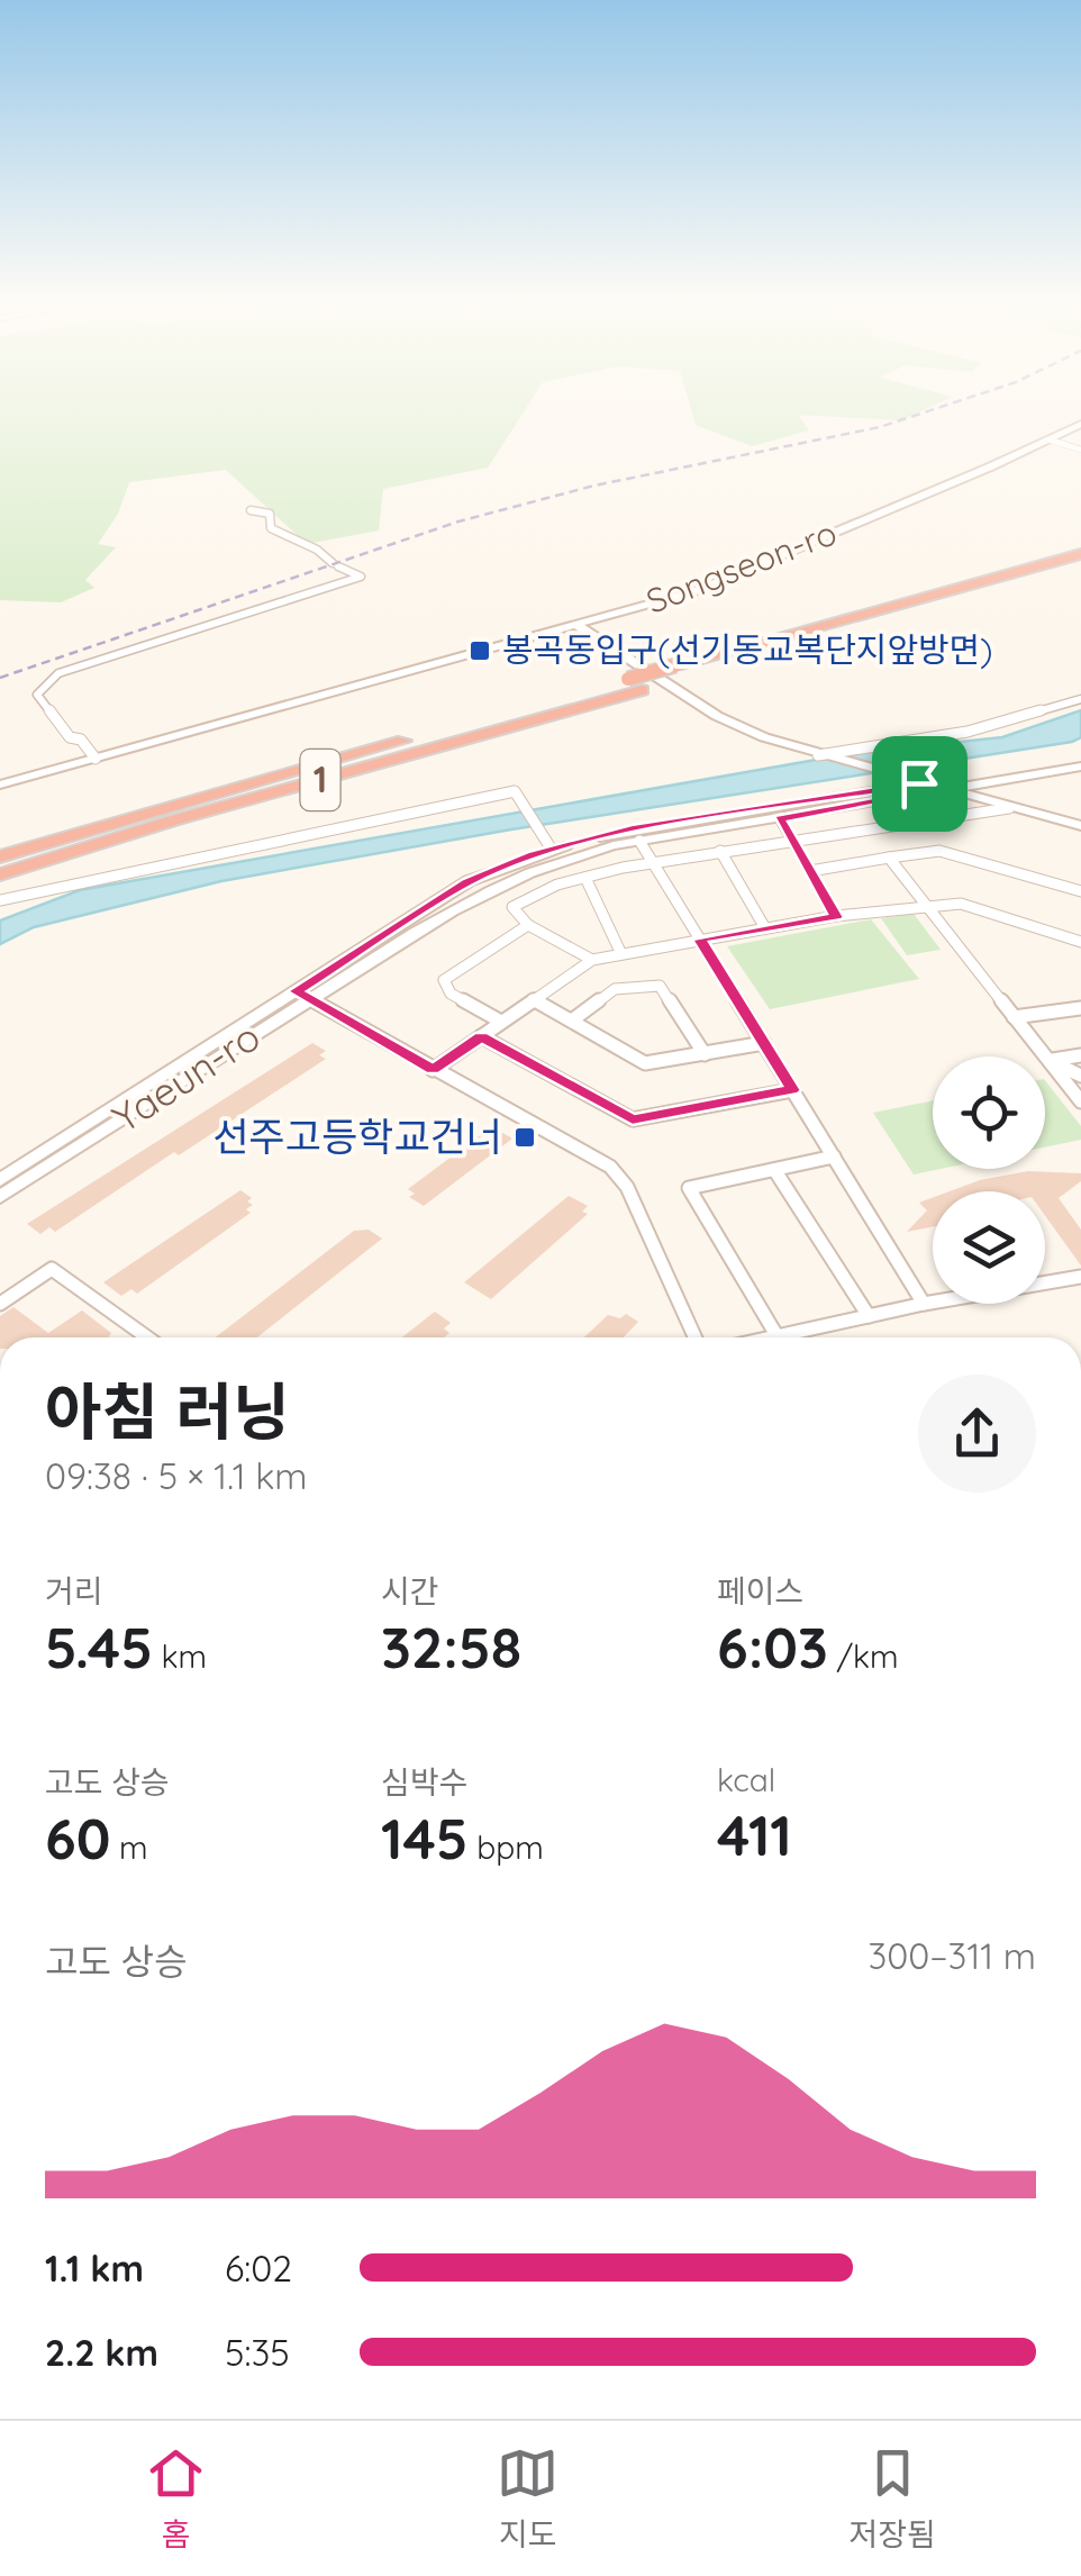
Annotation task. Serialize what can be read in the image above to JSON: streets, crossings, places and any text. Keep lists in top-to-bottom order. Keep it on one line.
{"streets":{"highway":["1"],"street":["Songseon-ro","Yaeun-ro"]},"places":{"transit":["봉곡동입구(선기동교복단지앞방면)","선주고등학교건너"]},"page":{"heading":["아침 러닝","09:38 · 5 × 1.1 km"],"stats":[["거리","5.45 km"],["시간","32:58"],["페이스","6:03 /km"],["고도 상승","60 m"],["심박수","145 bpm"],["kcal","411"]],"chart":["고도 상승","300–311 m"],"list":[{"name":"1.1 km","note":"6:02"},{"name":"2.2 km","note":"5:35"}],"tabs":["홈","지도","저장됨"]}}
